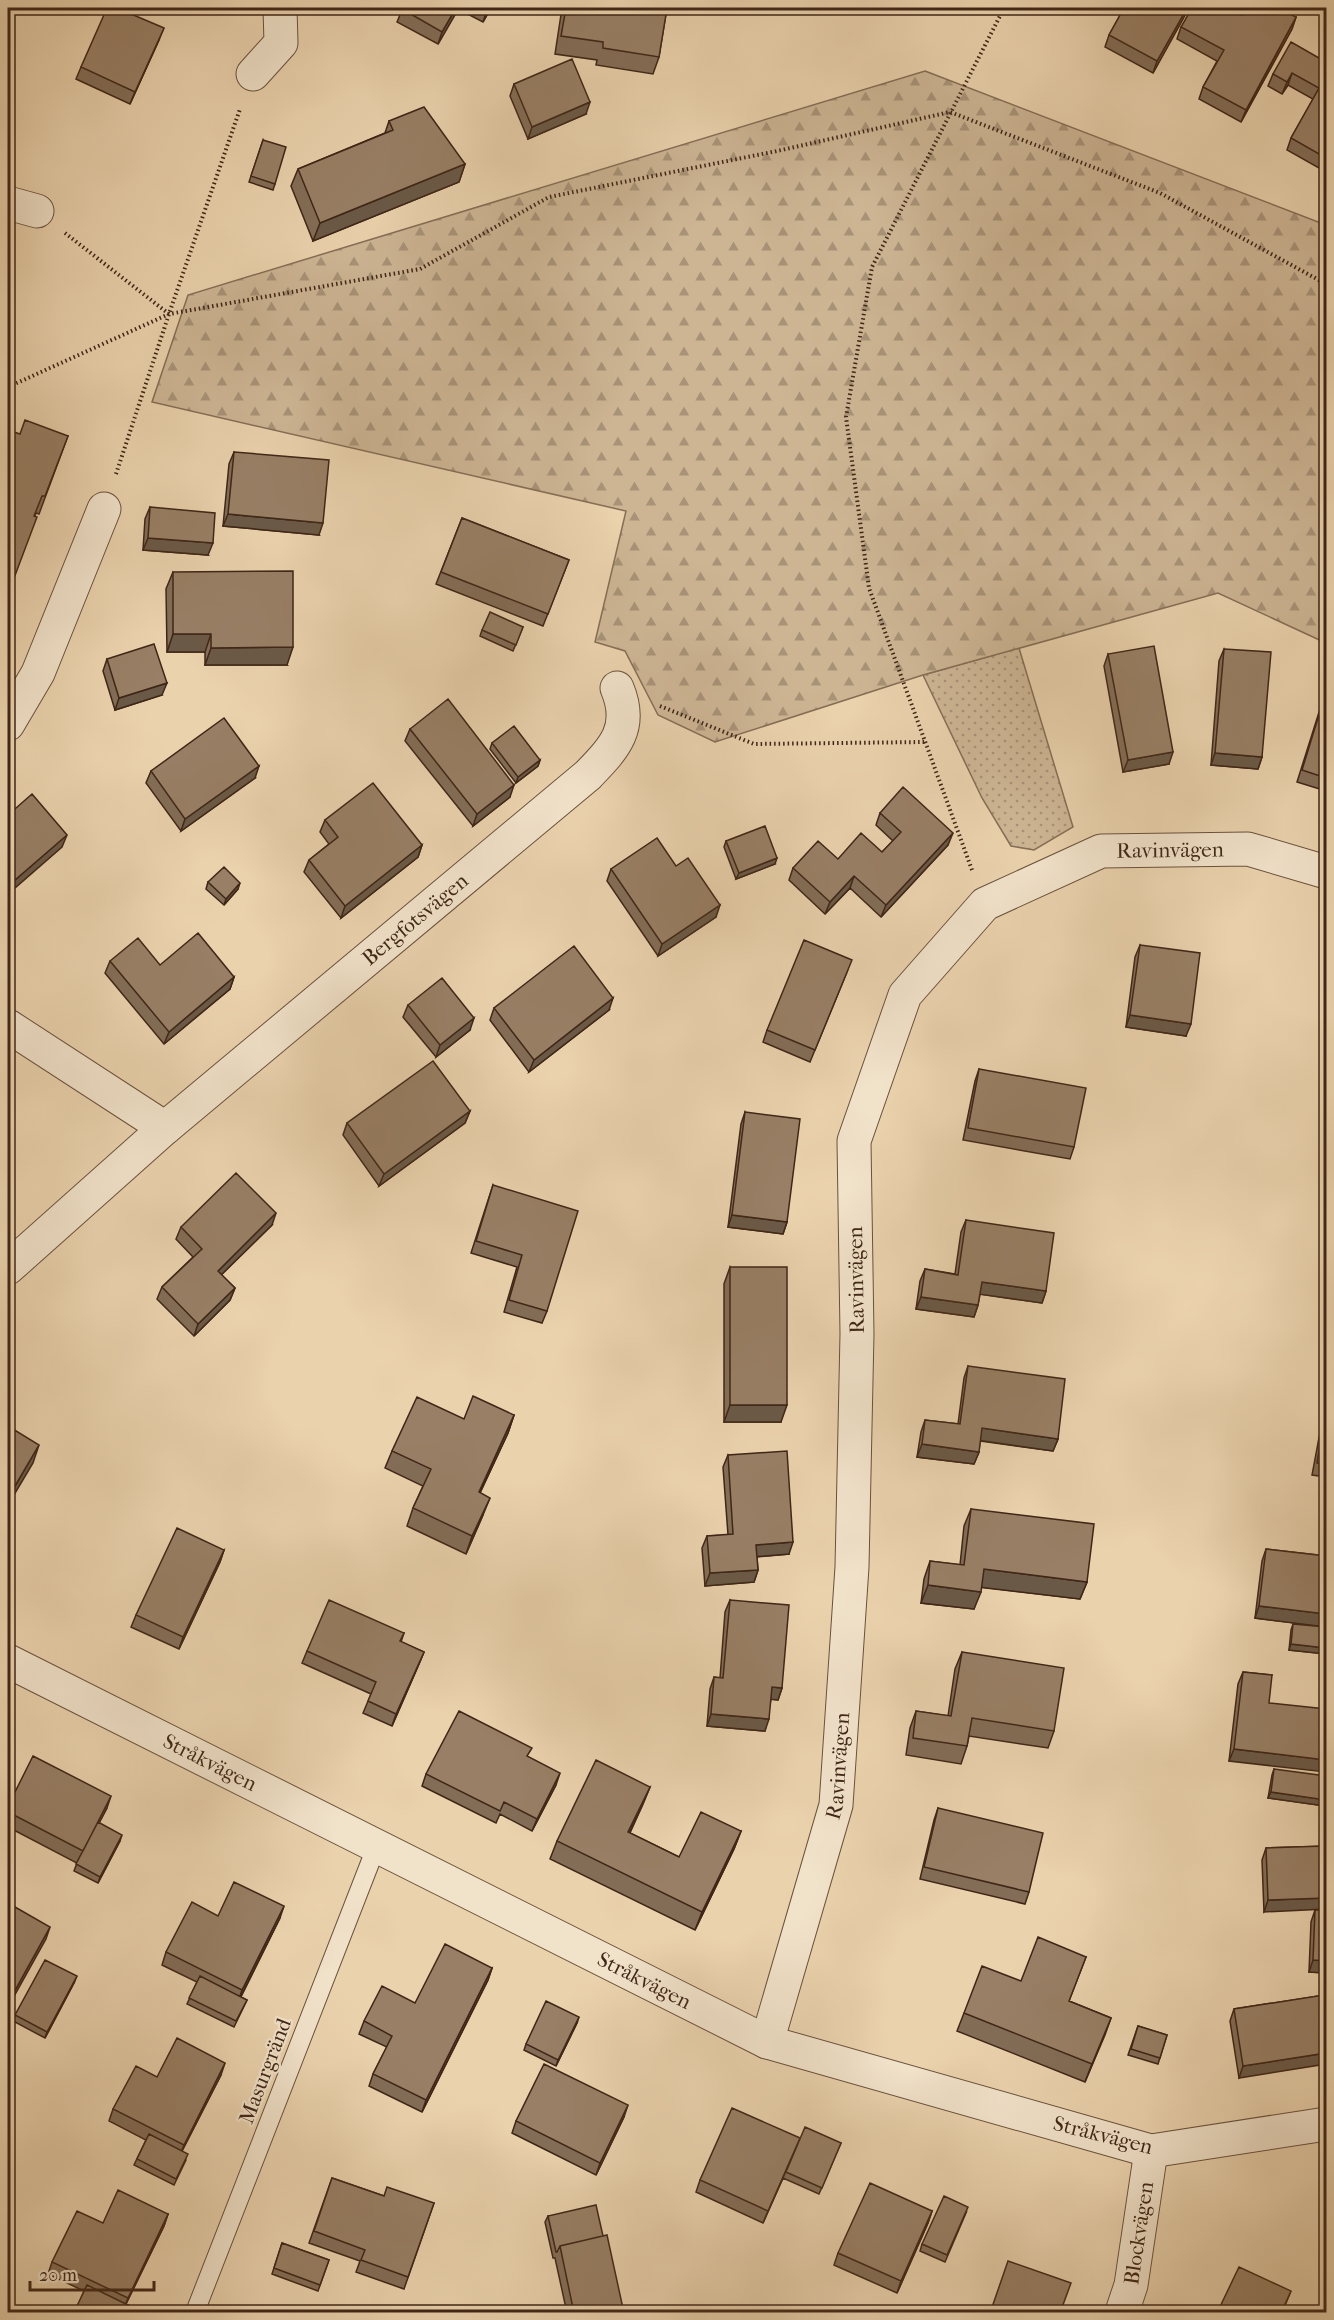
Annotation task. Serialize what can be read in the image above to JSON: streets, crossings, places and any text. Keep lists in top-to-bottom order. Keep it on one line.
{"streets":{"street":["Ravinvägen","Bergfotsvägen","Stråkvägen","Blockvägen"],"lane":["Masurgränd"]},"crossings":[["Ravinvägen","Stråkvägen"],["Stråkvägen","Masurgränd"],["Stråkvägen","Blockvägen"]],"scale_bar":"20 m"}
